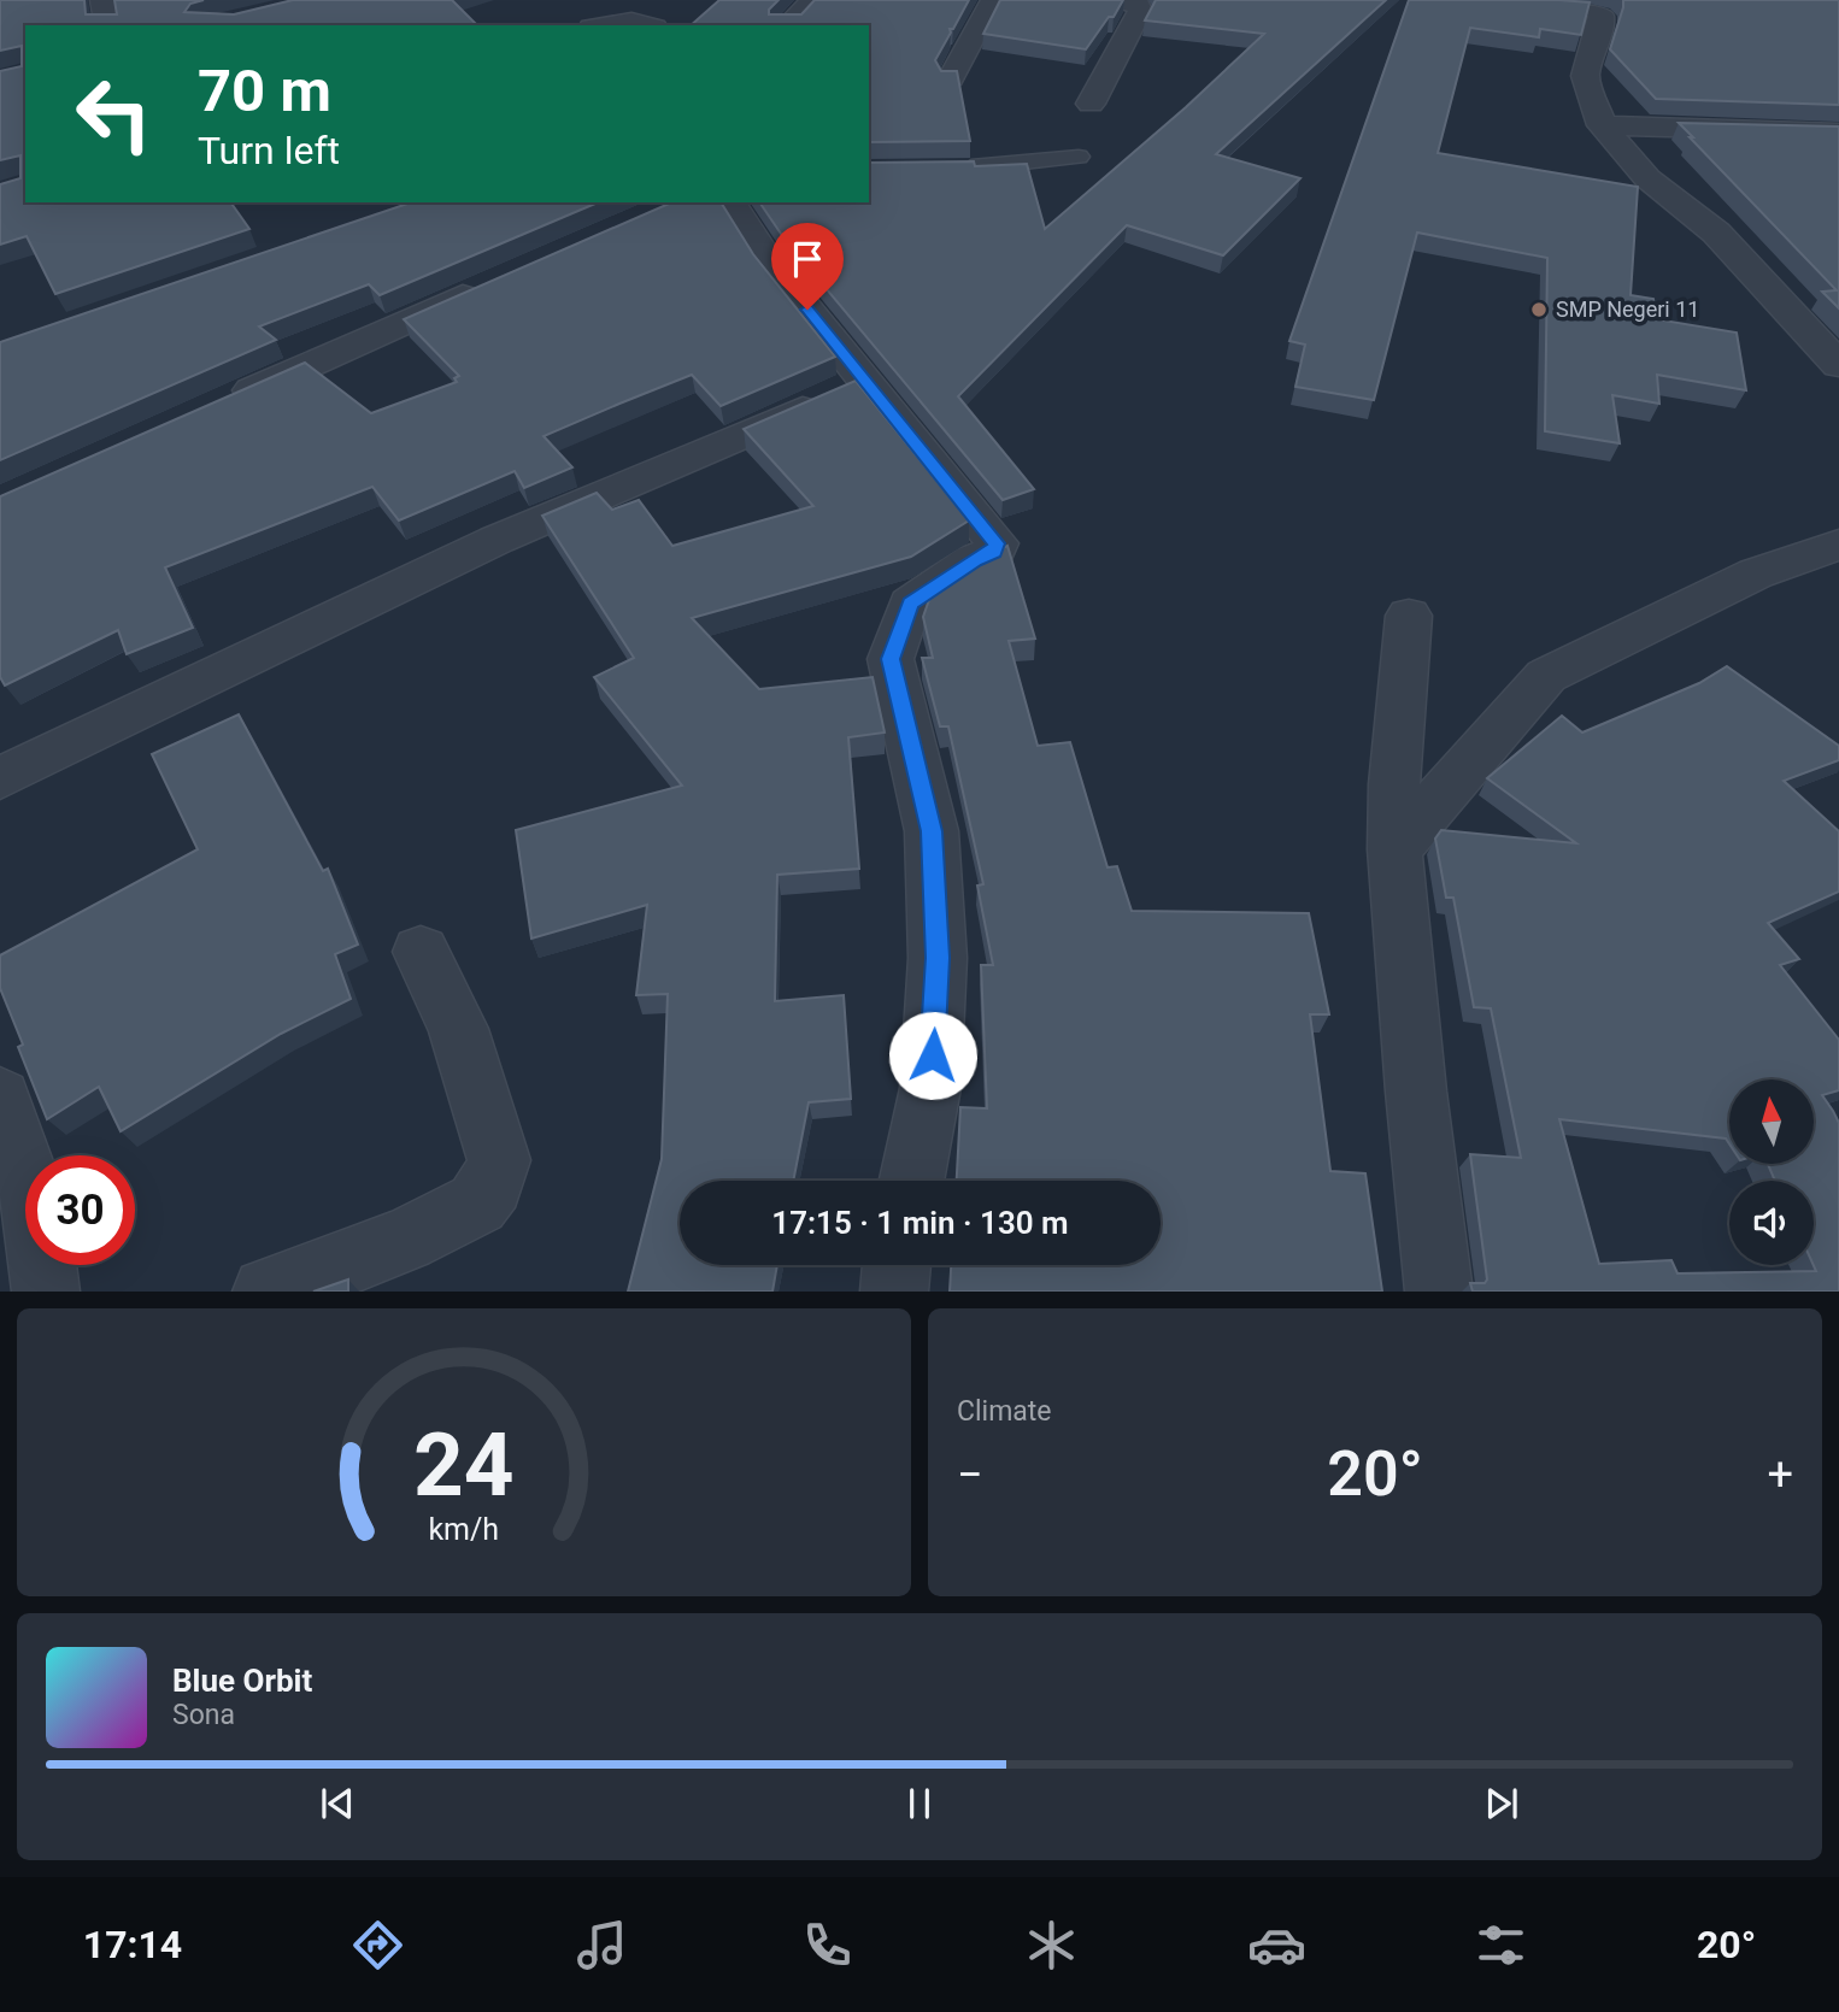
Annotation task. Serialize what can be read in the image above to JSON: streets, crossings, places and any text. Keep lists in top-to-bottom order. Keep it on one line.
{"places":["SMP Negeri 11"],"north":"top","page":{"turn":["70 m","Turn left"],"limit":"30","trip":"17:15 · 1 min · 130 m","tile":"Climate","heat":["−","20°","+"],"song":["Blue Orbit","Sona"],"tabs":["17:14","20°"],"gauge":["24","km/h"]}}
